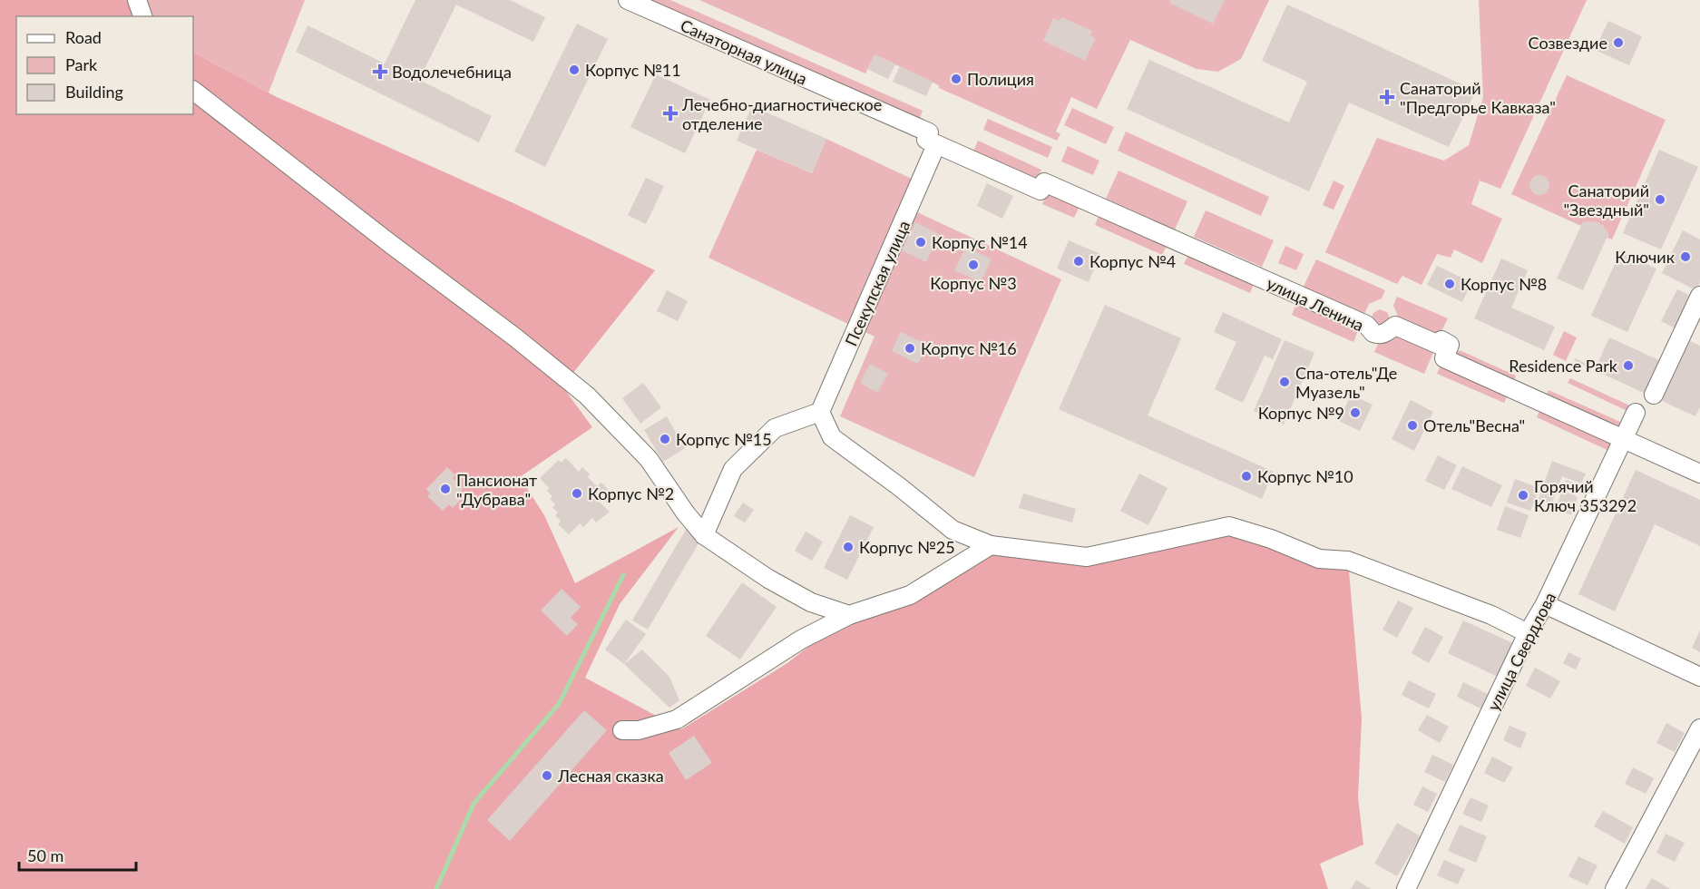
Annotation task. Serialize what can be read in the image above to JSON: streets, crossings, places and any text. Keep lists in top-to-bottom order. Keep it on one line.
{"streets":{"street":["Санаторная улица","Псекупская улица","улица Ленина","улица Свердлова"]},"crossings":[["Санаторная улица","улица Ленина"],["улица Ленина","улица Свердлова"]],"places":{"other":["Созвездие","Корпус №11","Полиция","Санаторий \"Звездный\"","Корпус №14","Ключик","Корпус №4","Корпус №3","Корпус №8","Корпус №16","Residence Park","Спа-отель\"Де Муазель\"","Корпус №9","Отель\"Весна\"","Корпус №15","Корпус №10","Пансионат \"Дубрава\"","Корпус №2","Горячий Ключ 353292","Корпус №25","Лесная сказка"],"health":["Водолечебница","Санаторий \"Предгорье Кавказа\"","Лечебно-диагностическое отделение"]},"legend":["Road","Park","Building"],"scale_bar":"50 m"}
